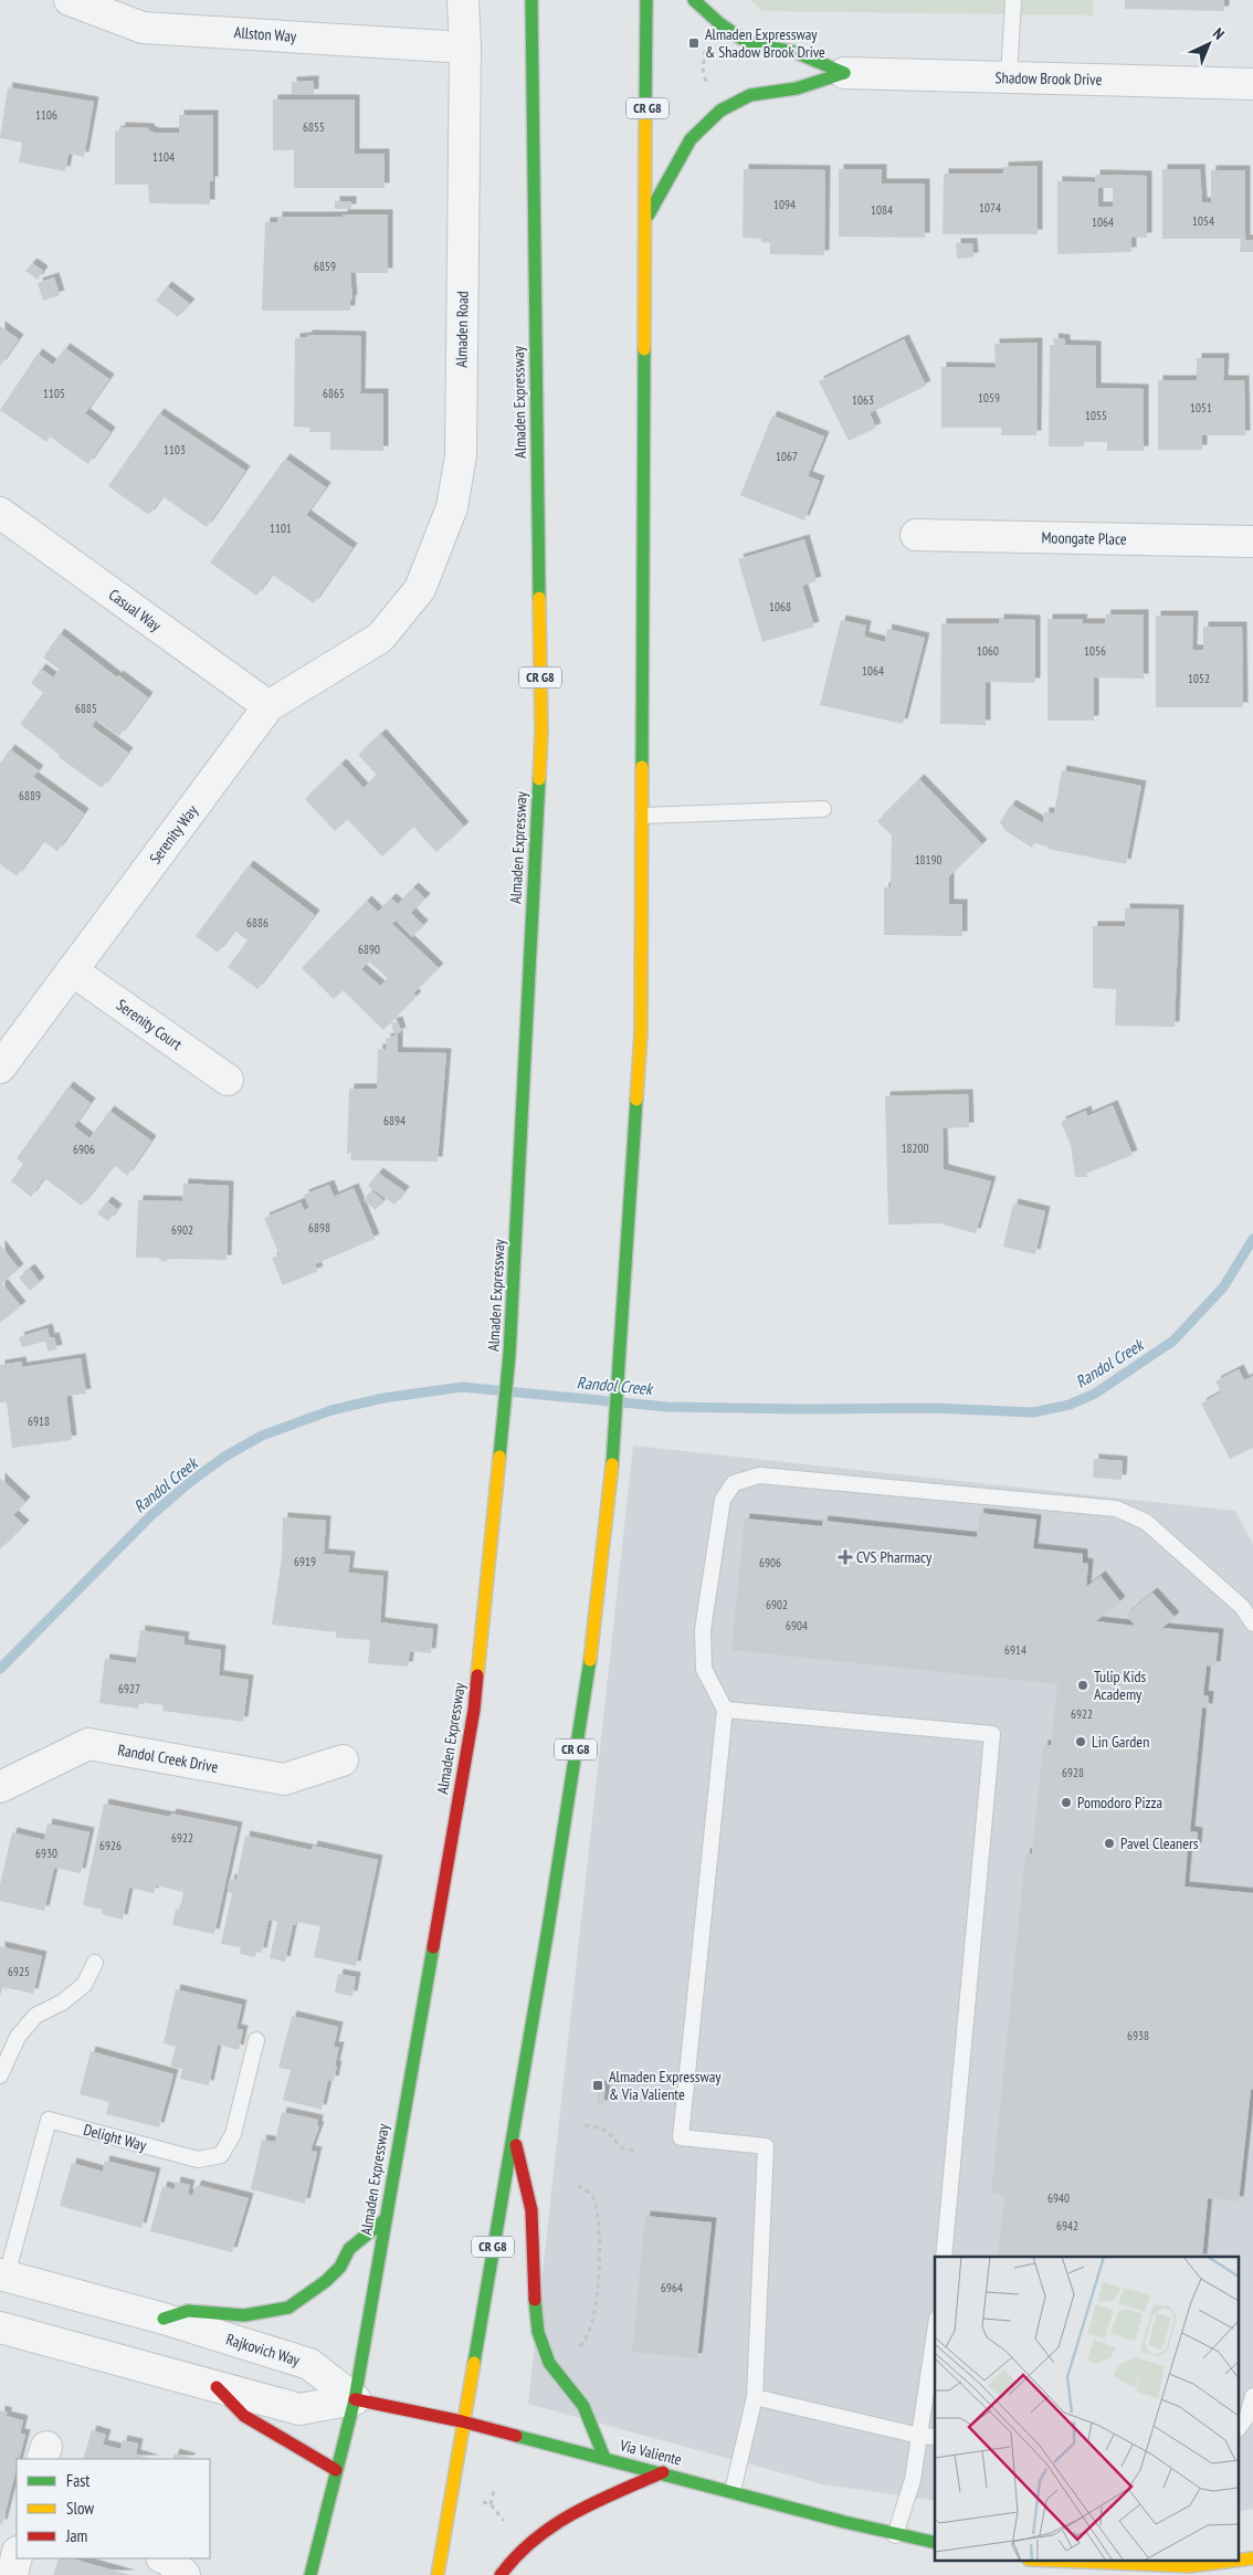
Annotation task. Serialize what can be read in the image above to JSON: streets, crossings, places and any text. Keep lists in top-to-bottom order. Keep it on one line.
{"streets":{"main road":["CR G8","Almaden Expressway","Via Valiente"],"street":["Allston Way","Shadow Brook Drive","Almaden Road","Moongate Place","Casual Way","Serenity Way","Serenity Court","Randol Creek Drive","Rajkovich Way"],"lane":["Delight Way"]},"crossings":[["Allston Way","Almaden Road"],["CR G8","Via Valiente"],["Almaden Road","Serenity Way"],["Almaden Expressway","Rajkovich Way"],["Almaden Expressway","Via Valiente"],["Casual Way","Serenity Way"],["Serenity Way","Serenity Court"],["Delight Way","Rajkovich Way"],["Rajkovich Way","Via Valiente"]],"water":["Randol Creek"],"places":{"transit":["Almaden Expressway & Shadow Brook Drive","Almaden Expressway & Via Valiente"],"health":["CVS Pharmacy"],"other":["Tulip Kids Academy","Lin Garden","Pomodoro Pizza","Pavel Cleaners"]},"house_numbers":["1106","6855","1104","1094","1074","1084","1054","1064","6859","1105","6865","1059","1063","1051","1055","1103","1067","1101","1068","1060","1056","1064","1052","6885","6889","18190","6886","6890","6894","18200","6906","6898","6902","6918","6919","6906","6902","6904","6914","6927","6922","6928","6922","6926","6930","6925","6938","6940","6942","6964"],"legend":["Fast","Slow","Jam"],"north":"top right"}
